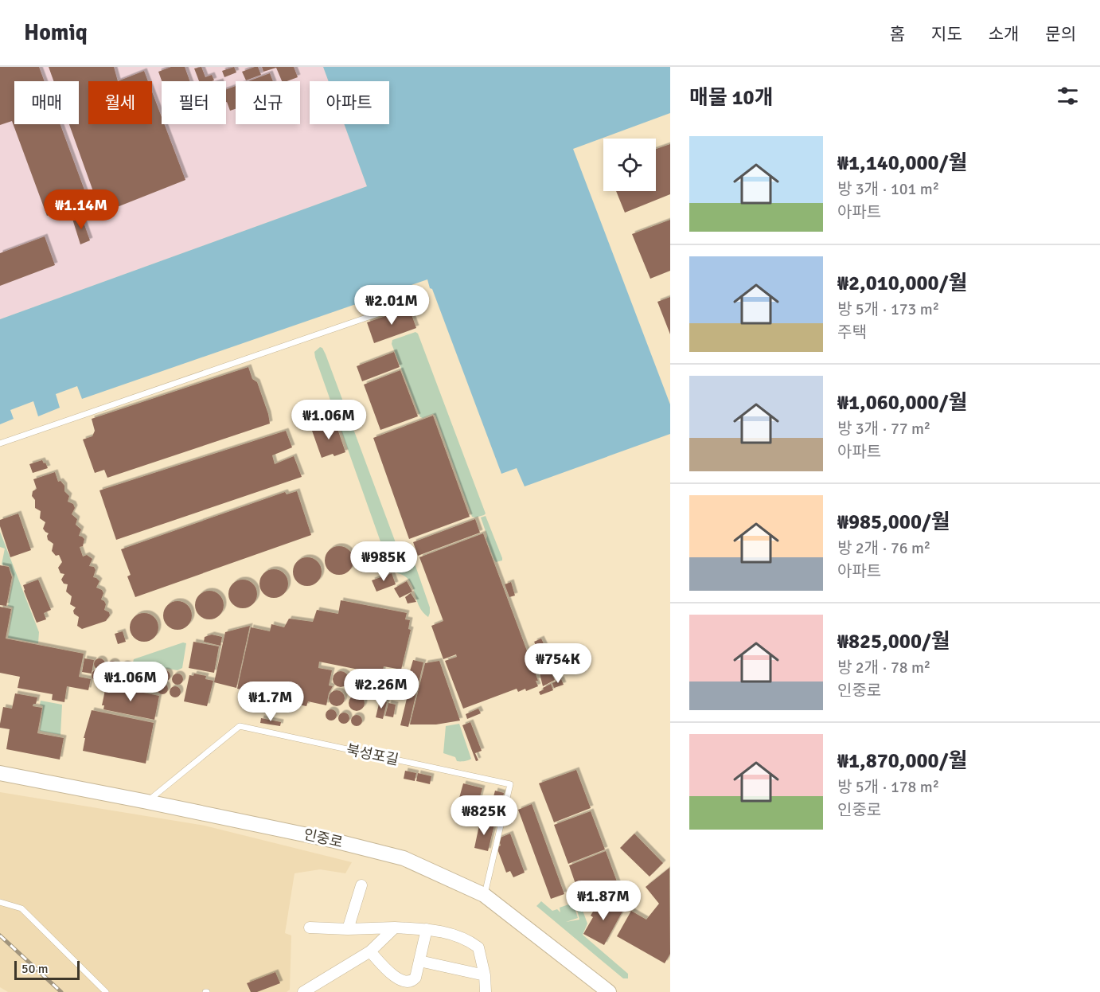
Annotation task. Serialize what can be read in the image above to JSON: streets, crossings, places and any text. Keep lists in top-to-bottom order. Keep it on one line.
{"streets":{"main road":["인중로"],"lane":["북성포길"]},"crossings":[["북성포길","인중로"]],"scale_bar":"50 m","page":{"header":"Homiq","nav":["홈","지도","소개","문의"],"heading":"매물 10개","chip":["매매","월세","필터","신규","아파트"],"list":[{"name":"₩1,140,000/월","note":"방 3개 · 101 m² · 아파트"},{"name":"₩2,010,000/월","note":"방 5개 · 173 m² · 주택"},{"name":"₩1,060,000/월","note":"방 3개 · 77 m² · 아파트"},{"name":"₩985,000/월","note":"방 2개 · 76 m² · 아파트"},{"name":"₩825,000/월","note":"방 2개 · 78 m² · 인중로"},{"name":"₩1,870,000/월","note":"방 5개 · 178 m² · 인중로"}],"price":["₩1.14M","₩2.01M","₩1.06M","₩985K","₩754K","₩1.06M","₩2.26M","₩1.7M","₩825K","₩1.87M"],"scale":"50 m"}}
